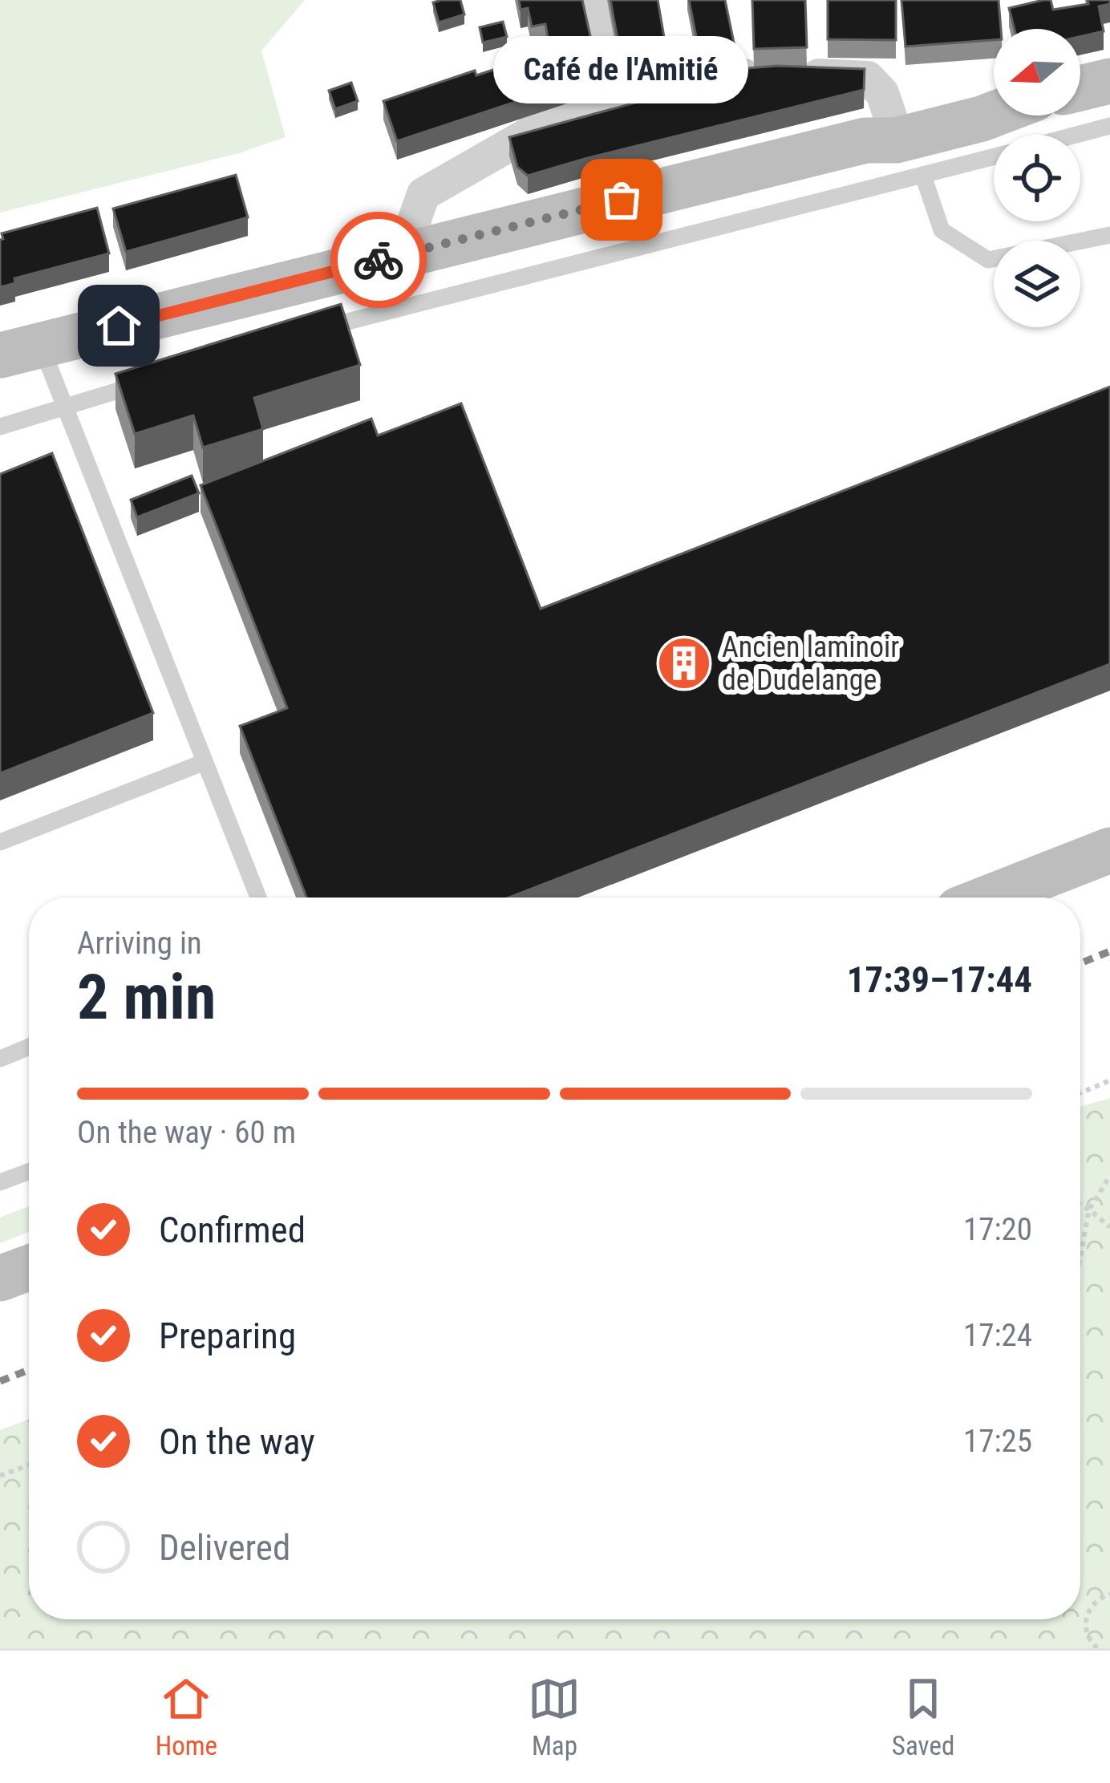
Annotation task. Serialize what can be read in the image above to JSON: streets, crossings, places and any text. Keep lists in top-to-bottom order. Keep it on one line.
{"places":{"other":["Café de l'Amitié"],"building":["Ancien laminoir de Dudelange"]},"north":"left","page":{"bubble":"Café de l'Amitié","heading":["2 min","Arriving in","17:39–17:44"],"bar":"On the way · 60 m","list":[["Confirmed","17:20"],["Preparing","17:24"],["On the way","17:25"],"Delivered"],"tabs":["Home","Map","Saved"]}}
